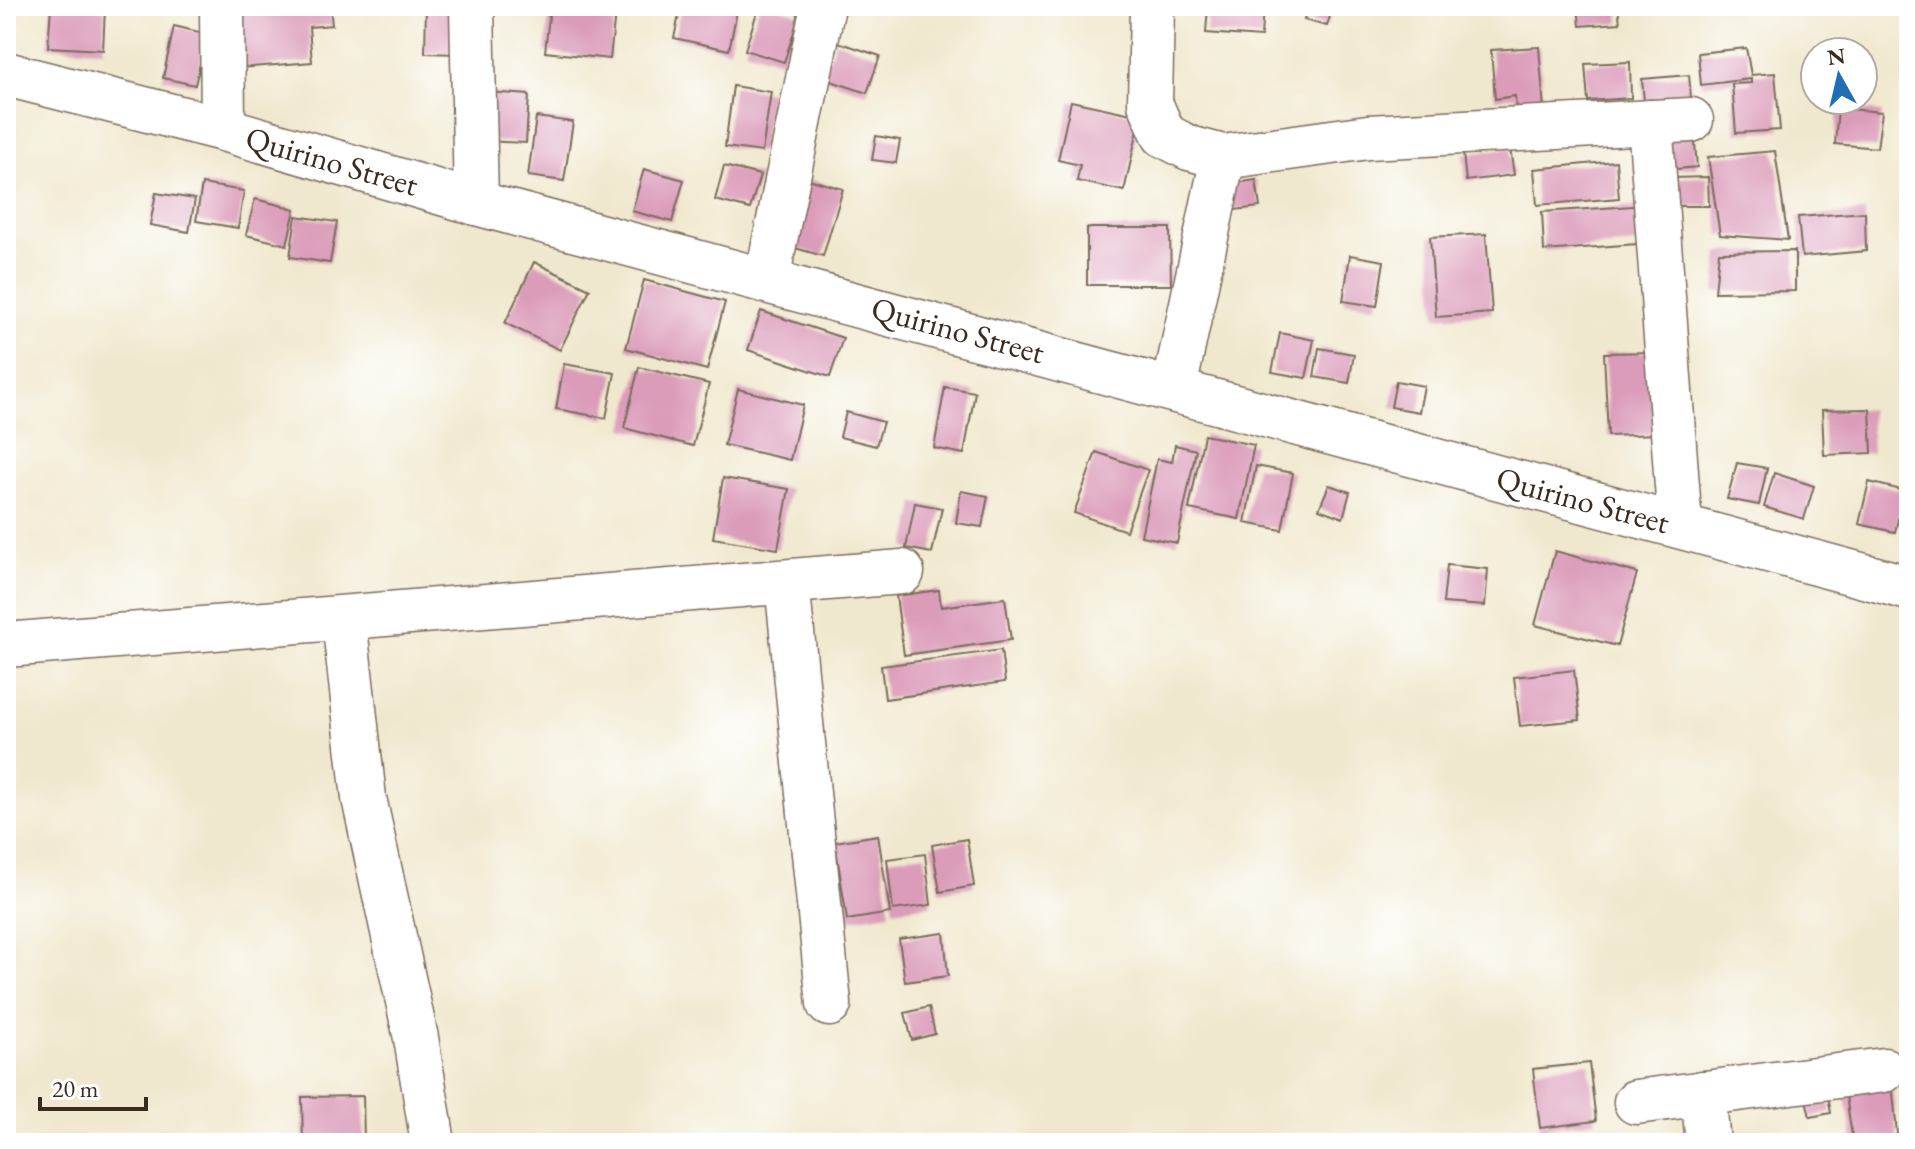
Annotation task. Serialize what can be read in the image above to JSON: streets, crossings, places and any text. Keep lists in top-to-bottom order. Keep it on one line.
{"streets":{"street":["Quirino Street"]},"scale_bar":"20 m","north":"top"}
